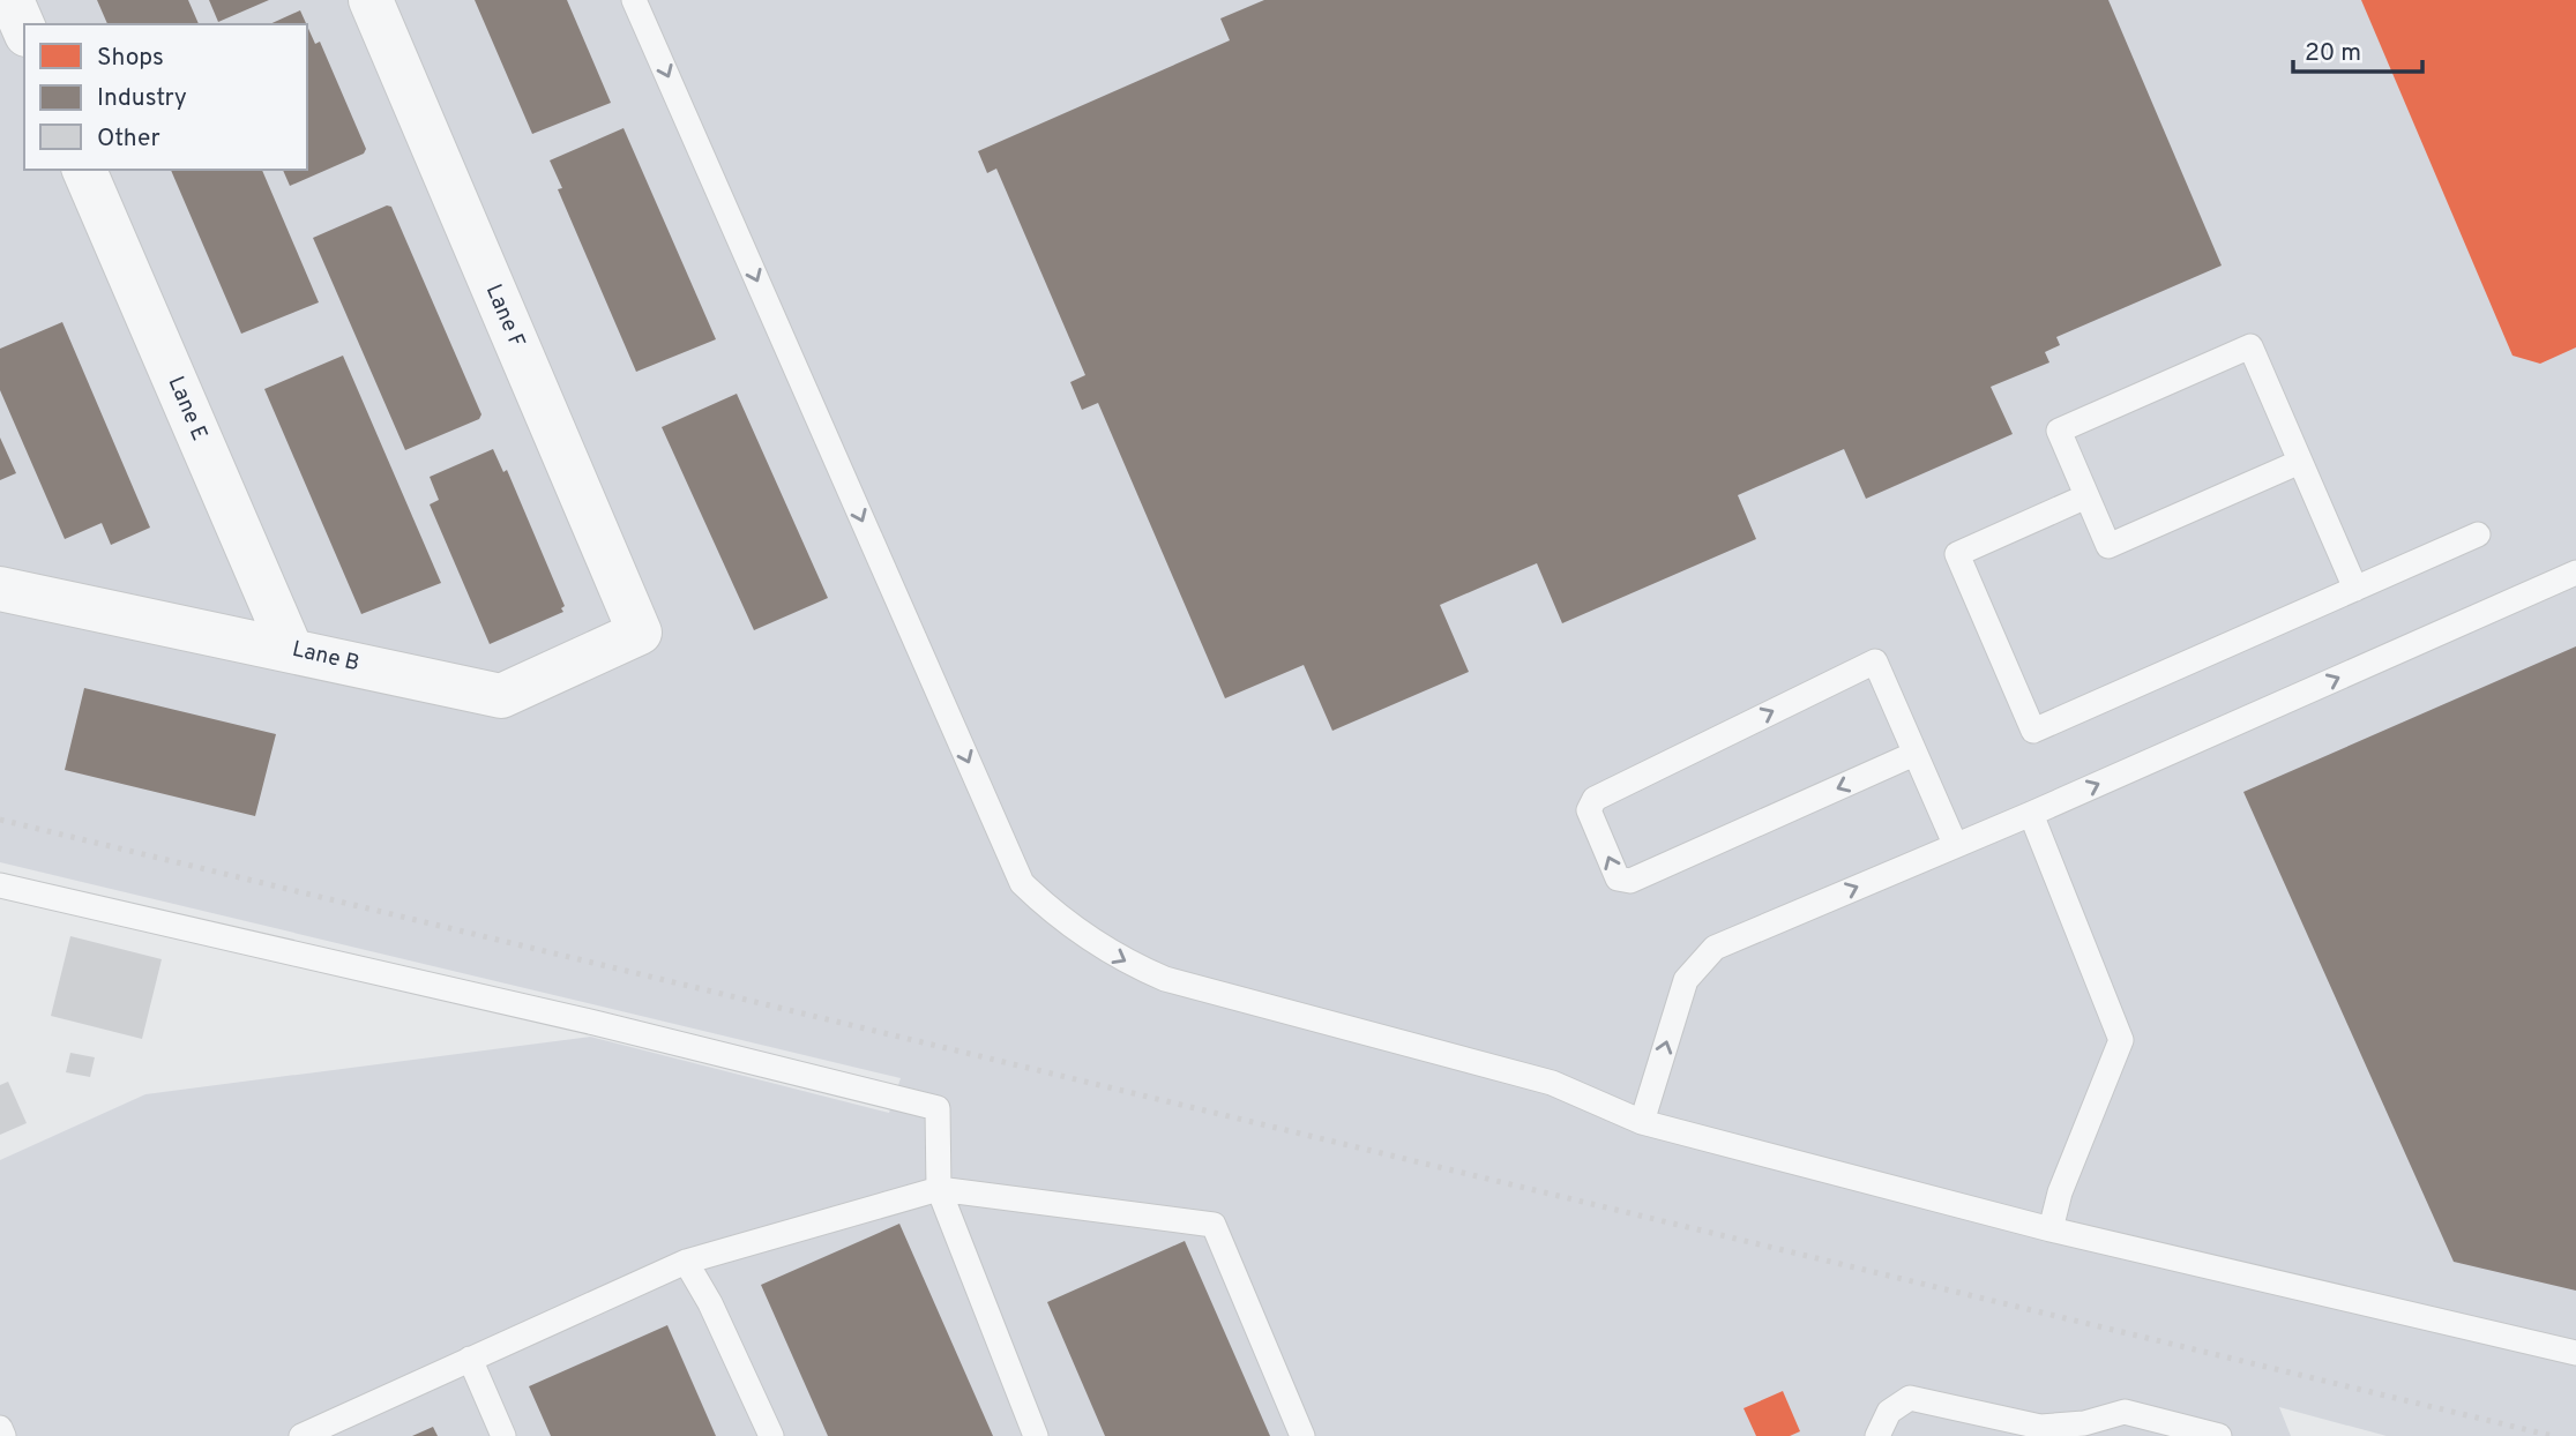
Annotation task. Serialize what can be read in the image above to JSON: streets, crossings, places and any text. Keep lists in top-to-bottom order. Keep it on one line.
{"streets":{"street":["Lane F","Lane E","Lane B"]},"crossings":[["Lane F","Lane B"],["Lane E","Lane B"]],"legend":["Shops","Industry","Other"],"scale_bar":"20 m"}
